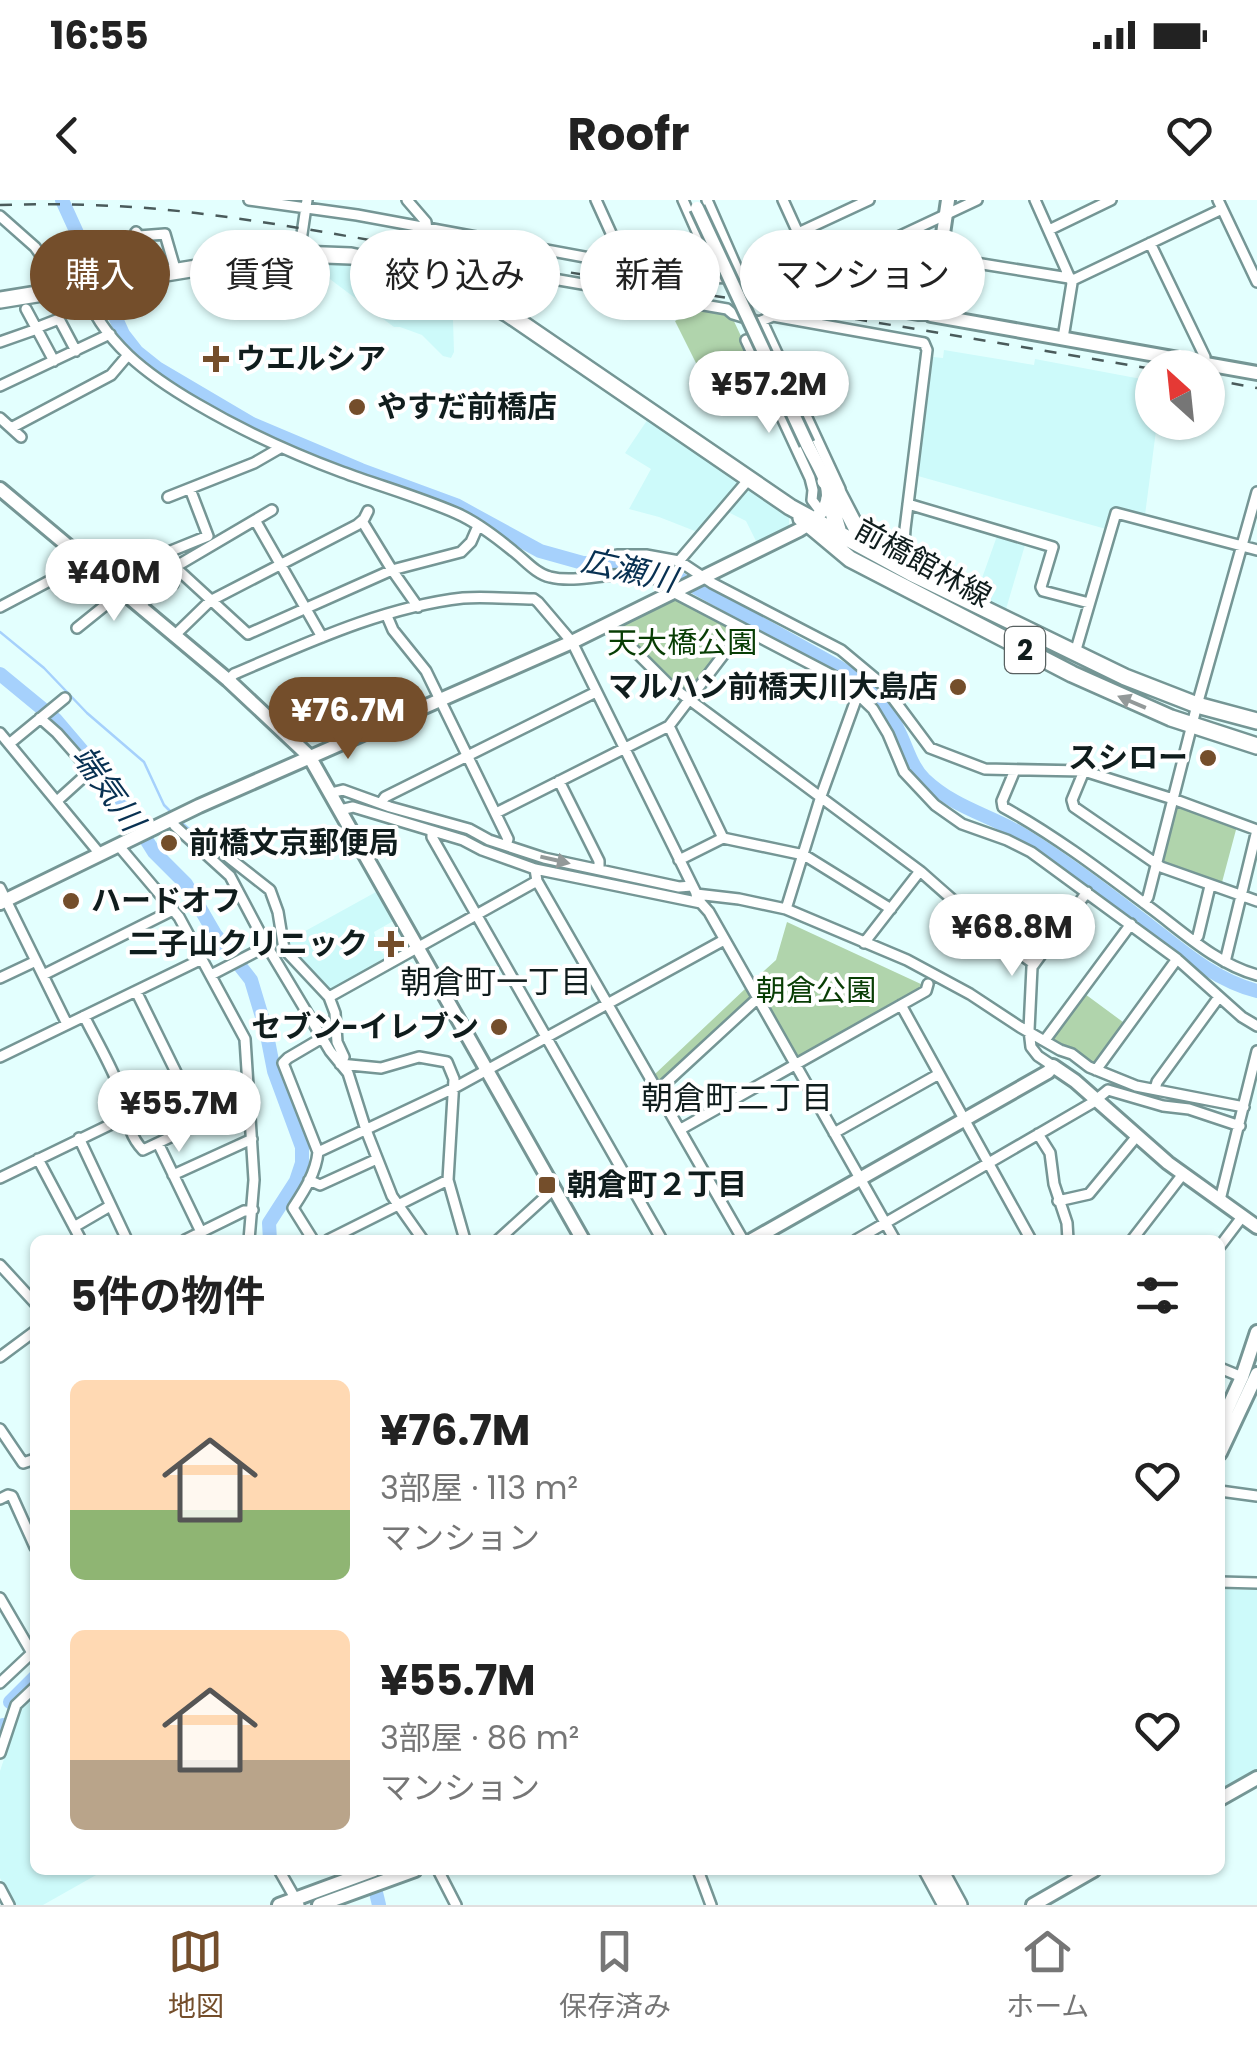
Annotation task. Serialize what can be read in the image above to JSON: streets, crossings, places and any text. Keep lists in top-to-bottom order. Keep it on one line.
{"streets":{"main road":["前橋館林線","2"]},"districts":["朝倉町一丁目","朝倉町二丁目"],"water":["広瀬川","端気川"],"parks":["天大橋公園","朝倉公園"],"places":{"health":["ウエルシア","二子山クリニック"],"other":["やすだ前橋店","マルハン前橋天川大島店","スシロー","前橋文京郵便局","ハードオフ","セブン-イレブン"],"transit":["朝倉町２丁目"]},"north":"top left","page":{"status":"16:55","header":"Roofr","chip":["購入","賃貸","絞り込み","新着","マンション"],"price":["¥57.2M","¥40M","¥76.7M","¥68.8M","¥55.7M"],"heading":"5件の物件","list":[{"name":"¥76.7M","note":"3部屋 · 113 m² · マンション"},{"name":"¥55.7M","note":"3部屋 · 86 m² · マンション"}],"tabs":["地図","保存済み","ホーム"]}}
